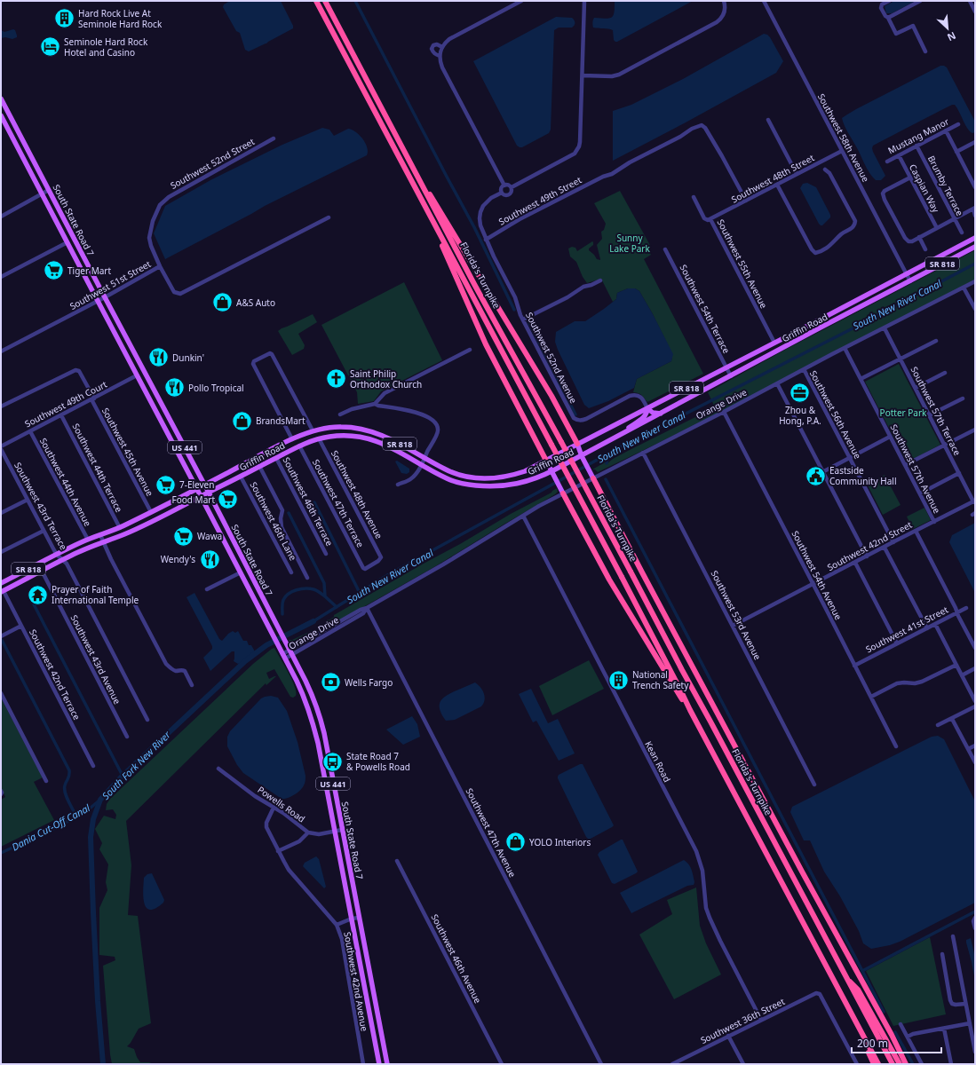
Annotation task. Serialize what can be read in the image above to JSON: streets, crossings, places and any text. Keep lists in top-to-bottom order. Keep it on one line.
{"streets":{"highway":["Florida's Turnpike"],"main road":["South State Road 7","SR 818","Griffin Road","US 441"],"street":["Mustang Manor","Southwest 58th Avenue","Southwest 52nd Street","Southwest 48th Street","Brumby Terrace","Caspian Way","Southwest 49th Street","Southwest 55th Avenue","Southwest 51st Street","Southwest 54th Terrace","Southwest 52nd Avenue","Southwest 49th Court","Orange Drive","Southwest 57th Terrace","Southwest 56th Avenue","Southwest 45th Avenue","Southwest 44th Terrace","Southwest 57th Avenue","Southwest 44th Avenue","Southwest 48th Avenue","Southwest 46th Terrace","Southwest 47th Terrace","Southwest 43rd Terrace","Southwest 46th Lane","Southwest 42nd Street","Southwest 54th Avenue","Southwest 53rd Avenue","Southwest 41st Street","Southwest 43rd Avenue","Southwest 42nd Terrace","Kean Road","Powells Road","Southwest 47th Avenue","Southwest 46th Avenue","Southwest 42nd Avenue","Southwest 36th Street"]},"crossings":[["Mustang Manor","Brumby Terrace"],["Mustang Manor","Caspian Way"],["Southwest 58th Avenue","Southwest 48th Street"],["Southwest 58th Avenue","Griffin Road"],["Southwest 52nd Street","Southwest 51st Street"],["Southwest 48th Street","Southwest 49th Street"],["Southwest 48th Street","Southwest 55th Avenue"],["Southwest 49th Street","Southwest 52nd Avenue"],["South State Road 7","Southwest 51st Street"],["South State Road 7","Griffin Road"],["South State Road 7","Southwest 49th Court"],["South State Road 7","Orange Drive"],["South State Road 7","Powells Road"],["South State Road 7","Southwest 42nd Avenue"],["Southwest 55th Avenue","Griffin Road"],["Southwest 54th Terrace","Griffin Road"],["Griffin Road","Southwest 52nd Avenue"],["Griffin Road","Southwest 45th Avenue"],["Griffin Road","Southwest 44th Terrace"],["Griffin Road","Southwest 44th Avenue"],["Griffin Road","Southwest 48th Avenue"],["Griffin Road","Southwest 46th Terrace"],["Griffin Road","Southwest 47th Terrace"],["Griffin Road","Southwest 43rd Terrace"],["Griffin Road","Southwest 46th Lane"],["Griffin Road","Southwest 43rd Avenue"],["Griffin Road","Southwest 42nd Terrace"],["Southwest 49th Court","Southwest 45th Avenue"],["Southwest 49th Court","Southwest 44th Terrace"],["Southwest 49th Court","Southwest 44th Avenue"],["Orange Drive","Southwest 57th Terrace"],["Orange Drive","Southwest 56th Avenue"],["Orange Drive","Southwest 57th Avenue"],["Orange Drive","Southwest 54th Avenue"],["Orange Drive","Southwest 53rd Avenue"],["Orange Drive","Kean Road"],["Orange Drive","Southwest 47th Avenue"],["Southwest 57th Terrace","Southwest 42nd Street"],["Southwest 56th Avenue","Southwest 42nd Street"],["Southwest 57th Avenue","Southwest 42nd Street"],["Southwest 48th Avenue","Southwest 47th Terrace"],["Southwest 42nd Street","Southwest 54th Avenue"],["Southwest 42nd Street","Southwest 53rd Avenue"],["Southwest 54th Avenue","Southwest 41st Street"],["Kean Road","Southwest 36th Street"]],"water":["South New River Canal","South Fork New River","Dania Cut-Off Canal"],"parks":["Sunny Lake Park","Potter Park"],"places":{"building":["Hard Rock Live At Seminole Hard Rock","National Trench Safety"],"hotel":["Seminole Hard Rock Hotel and Casino"],"supermarket":["Tiger Mart","7-Eleven","Food Mart","Wawa"],"shop":["A&S Auto","BrandsMart","YOLO Interiors"],"restaurant":["Dunkin'","Pollo Tropical","Wendy's"],"church":["Saint Philip Orthodox Church"],"office":["Zhou & Hong, P.A."],"public building":["Eastside Community Hall"],"temple":["Prayer of Faith International Temple"],"bank":["Wells Fargo"],"bus stop":["State Road 7 & Powells Road"]},"scale_bar":"200 m","north":"bottom right"}
